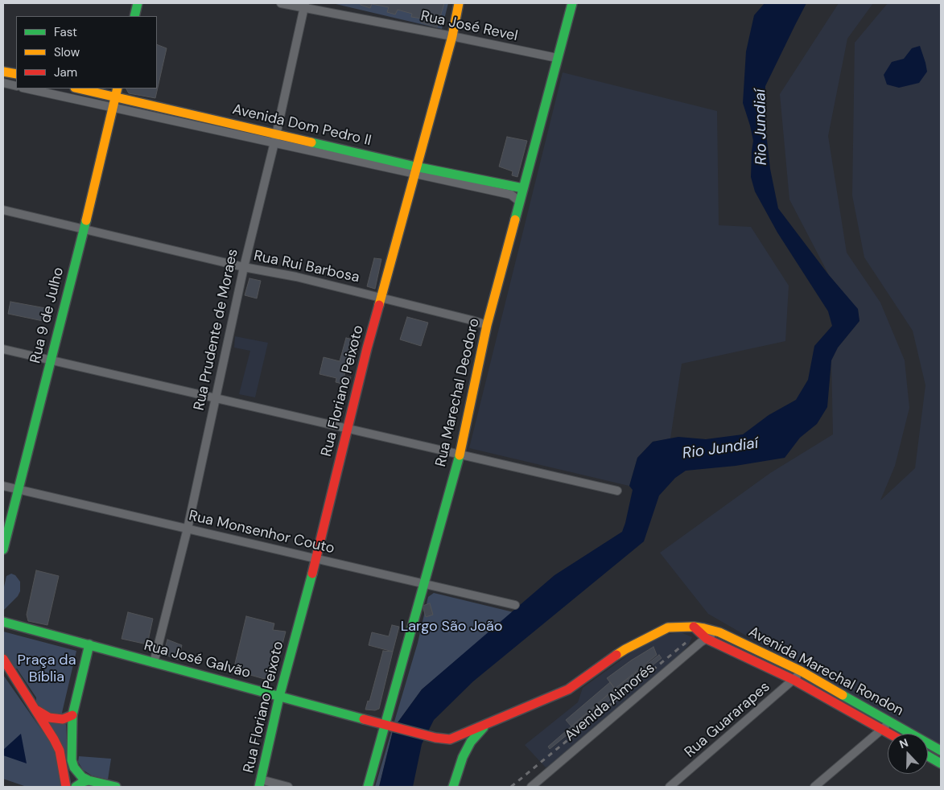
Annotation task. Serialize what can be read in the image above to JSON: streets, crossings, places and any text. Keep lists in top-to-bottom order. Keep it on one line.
{"streets":{"main road":["Avenida Dom Pedro II","Rua 9 de Julho","Rua Floriano Peixoto","Rua Marechal Deodoro","Rua José Galvão","Avenida Marechal Rondon"],"street":["Rua José Revel","Rua Rui Barbosa","Rua Prudente de Moraes","Rua Monsenhor Couto","Avenida Aimorés","Rua Guararapes"]},"crossings":[["Rua José Revel","Rua Prudente de Moraes"],["Rua José Revel","Rua Floriano Peixoto"],["Rua José Revel","Rua Marechal Deodoro"],["Avenida Dom Pedro II","Rua 9 de Julho"],["Avenida Dom Pedro II","Rua Prudente de Moraes"],["Avenida Dom Pedro II","Rua Floriano Peixoto"],["Avenida Dom Pedro II","Rua Marechal Deodoro"],["Rua Rui Barbosa","Rua 9 de Julho"],["Rua Rui Barbosa","Rua Prudente de Moraes"],["Rua Rui Barbosa","Rua Floriano Peixoto"],["Rua Rui Barbosa","Rua Marechal Deodoro"],["Rua 9 de Julho","Rua Monsenhor Couto"],["Rua Prudente de Moraes","Rua Monsenhor Couto"],["Rua Prudente de Moraes","Rua José Galvão"],["Rua Floriano Peixoto","Rua Monsenhor Couto"],["Rua Floriano Peixoto","Rua José Galvão"],["Rua Marechal Deodoro","Rua Monsenhor Couto"],["Rua Marechal Deodoro","Rua José Galvão"],["Rua Marechal Deodoro","Avenida Marechal Rondon"],["Rua José Galvão","Avenida Marechal Rondon"],["Avenida Marechal Rondon","Avenida Aimorés"],["Avenida Marechal Rondon","Rua Guararapes"]],"water":["Rio Jundiaí"],"parks":["Largo São João","Praça da Bíblia"],"legend":["Fast","Slow","Jam"],"north":"top"}
